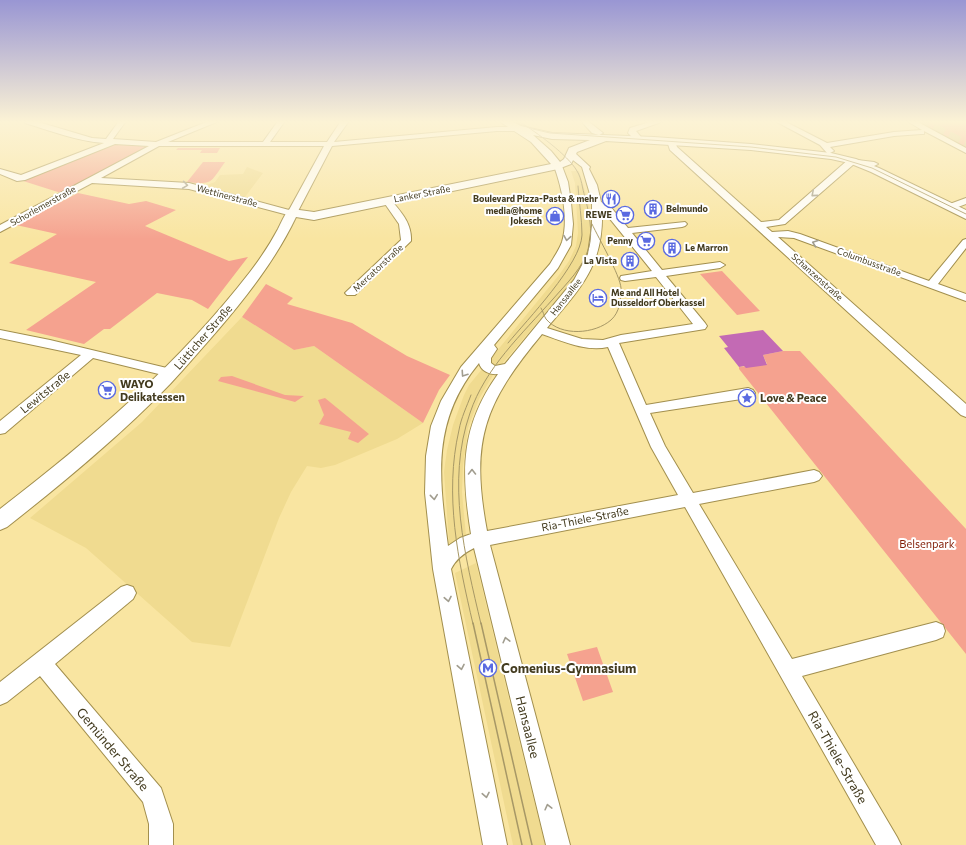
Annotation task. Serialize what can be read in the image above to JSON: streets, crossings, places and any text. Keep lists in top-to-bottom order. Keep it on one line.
{"streets":{"main road":["Lanker Straße","Lütticher Straße"],"street":["Wettinerstraße","Schorlemerstraße","Columbusstraße","Mercatorstraße","Schanzenstraße","Hansaallee","Lewitstraße","Ria-Thiele-Straße","Gemünder Straße"]},"crossings":[["Lanker Straße","Wettinerstraße"],["Lanker Straße","Mercatorstraße"],["Lanker Straße","Lütticher Straße"],["Wettinerstraße","Schorlemerstraße"],["Wettinerstraße","Lütticher Straße"],["Columbusstraße","Schanzenstraße"],["Hansaallee","Ria-Thiele-Straße"]],"one_way":["Wettinerstraße","Columbusstraße"],"parks":["Belsenpark"],"places":{"restaurant":["Boulevard Pizza-Pasta & mehr"],"building":["Belmundo","Le Marron","La Vista"],"supermarket":["REWE","Penny","WAYO Delikatessen"],"shop":["media@home Jokesch"],"hotel":["Me and All Hotel Dusseldorf Oberkassel"],"place":["Love & Peace"],"metro station":["Comenius-Gymnasium"]}}
